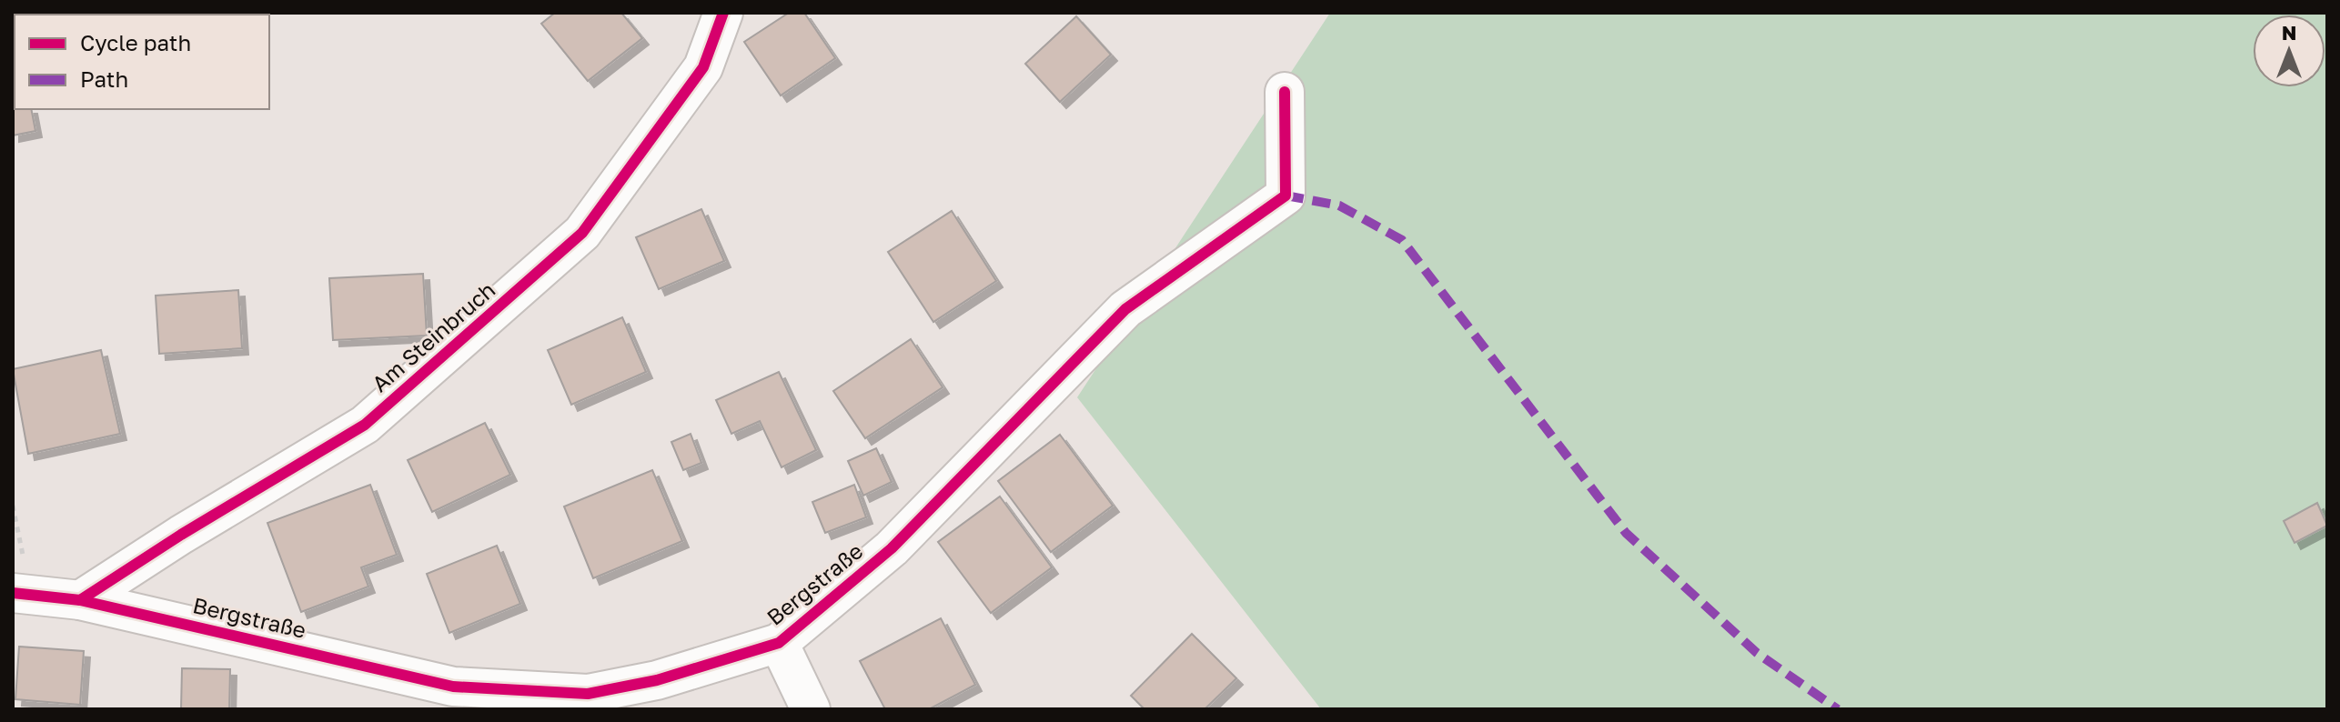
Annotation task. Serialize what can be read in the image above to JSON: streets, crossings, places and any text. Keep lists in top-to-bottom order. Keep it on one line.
{"streets":{"street":["Am Steinbruch","Bergstraße"]},"crossings":[["Am Steinbruch","Bergstraße"]],"legend":["Cycle path","Path"],"north":"top"}
